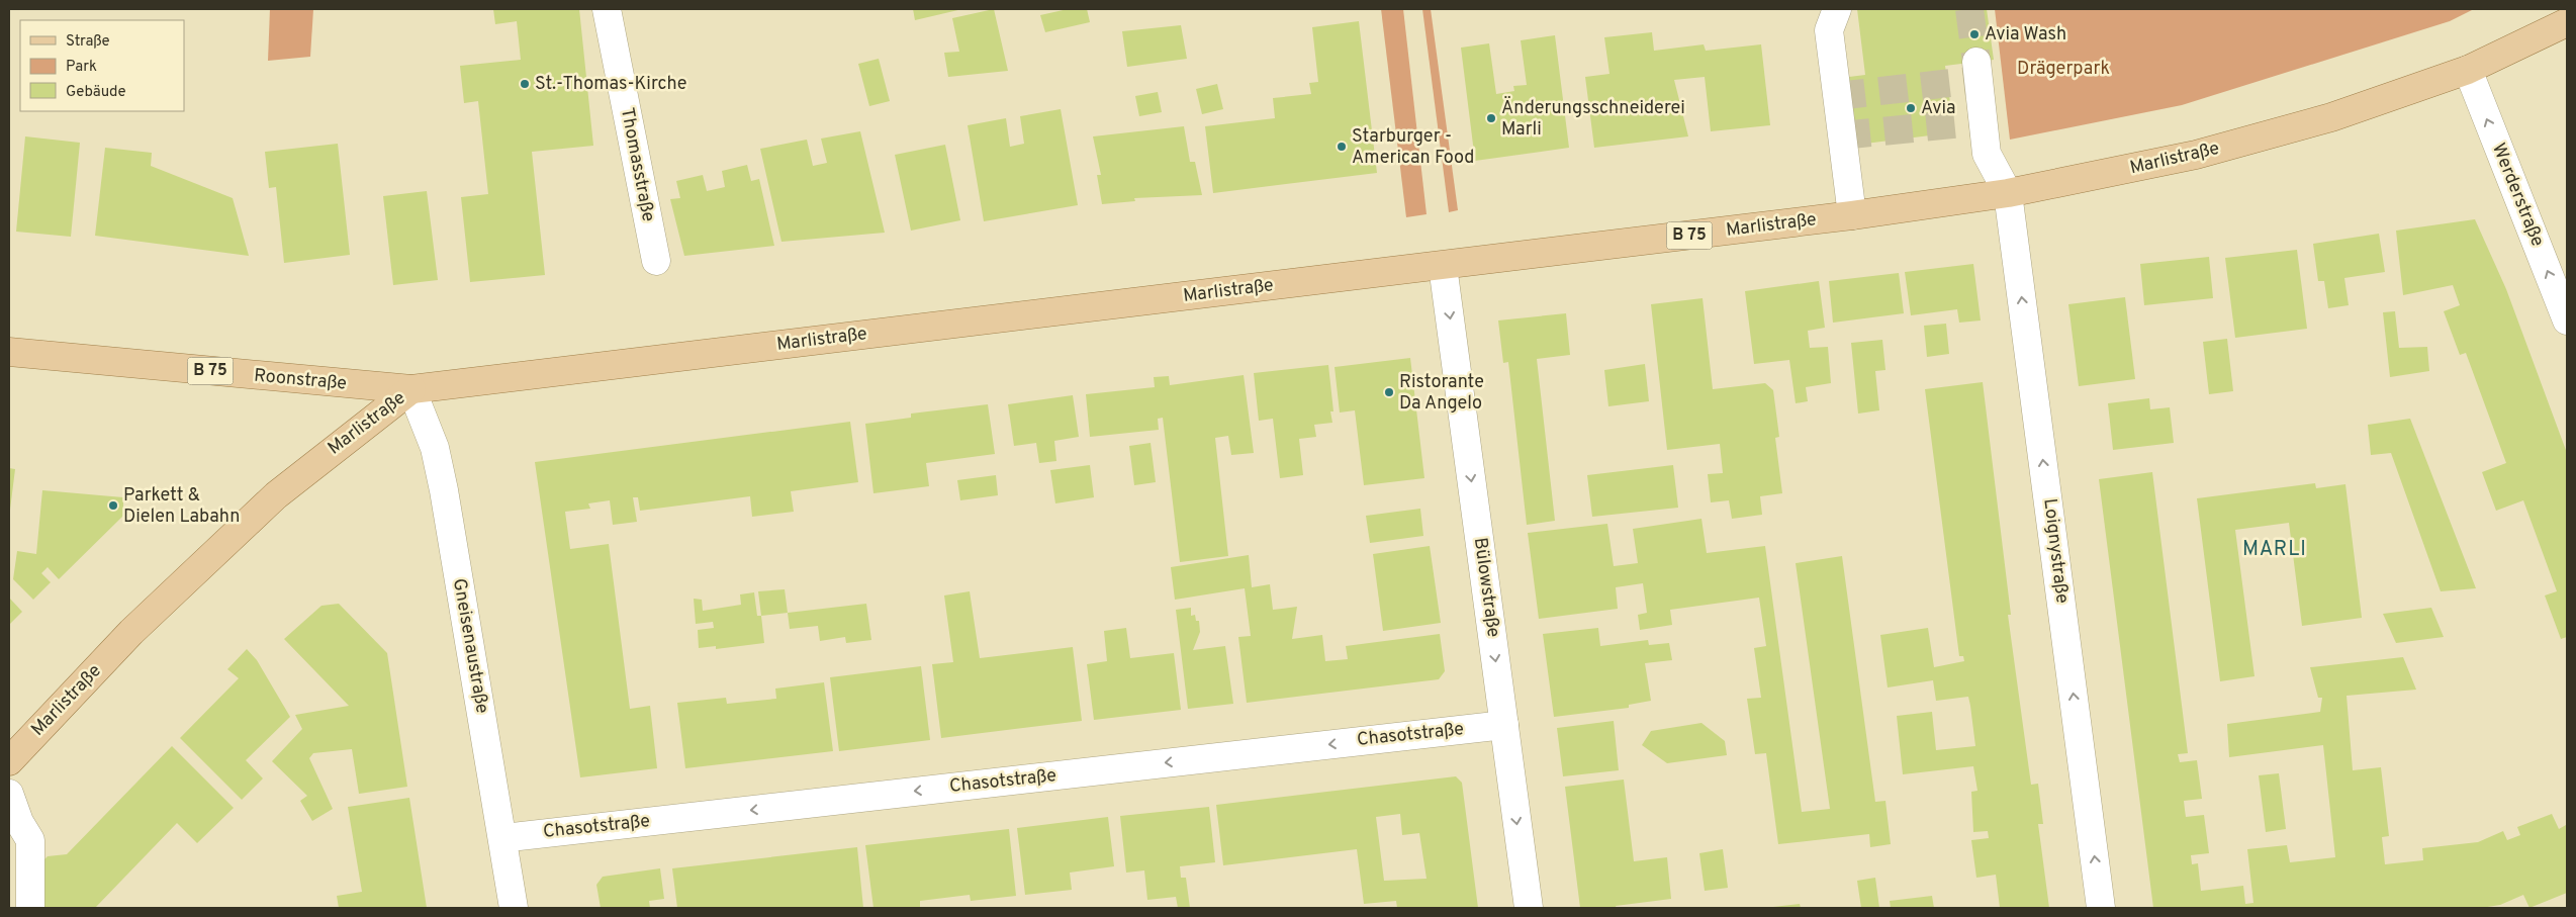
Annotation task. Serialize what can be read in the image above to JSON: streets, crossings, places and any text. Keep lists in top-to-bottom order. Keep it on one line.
{"streets":{"main road":["Marlistraße","B 75","Roonstraße"],"street":["Thomasstraße","Werderstraße","Loignystraße","Bülowstraße","Gneisenaustraße","Chasotstraße"]},"crossings":[["Marlistraße","Werderstraße"],["Marlistraße","Roonstraße"],["Marlistraße","Loignystraße"],["Marlistraße","Bülowstraße"],["Marlistraße","Gneisenaustraße"],["Roonstraße","Gneisenaustraße"],["Bülowstraße","Chasotstraße"],["Gneisenaustraße","Chasotstraße"]],"one_way":["Werderstraße","Loignystraße","Bülowstraße","Chasotstraße"],"districts":["MARLI"],"parks":["Drägerpark"],"places":["Avia Wash","St.-Thomas-Kirche","Avia","Änderungsschneiderei Marli","Starburger - American Food","Ristorante Da Angelo","Parkett & Dielen Labahn"],"legend":["Straße","Park","Gebäude"]}
